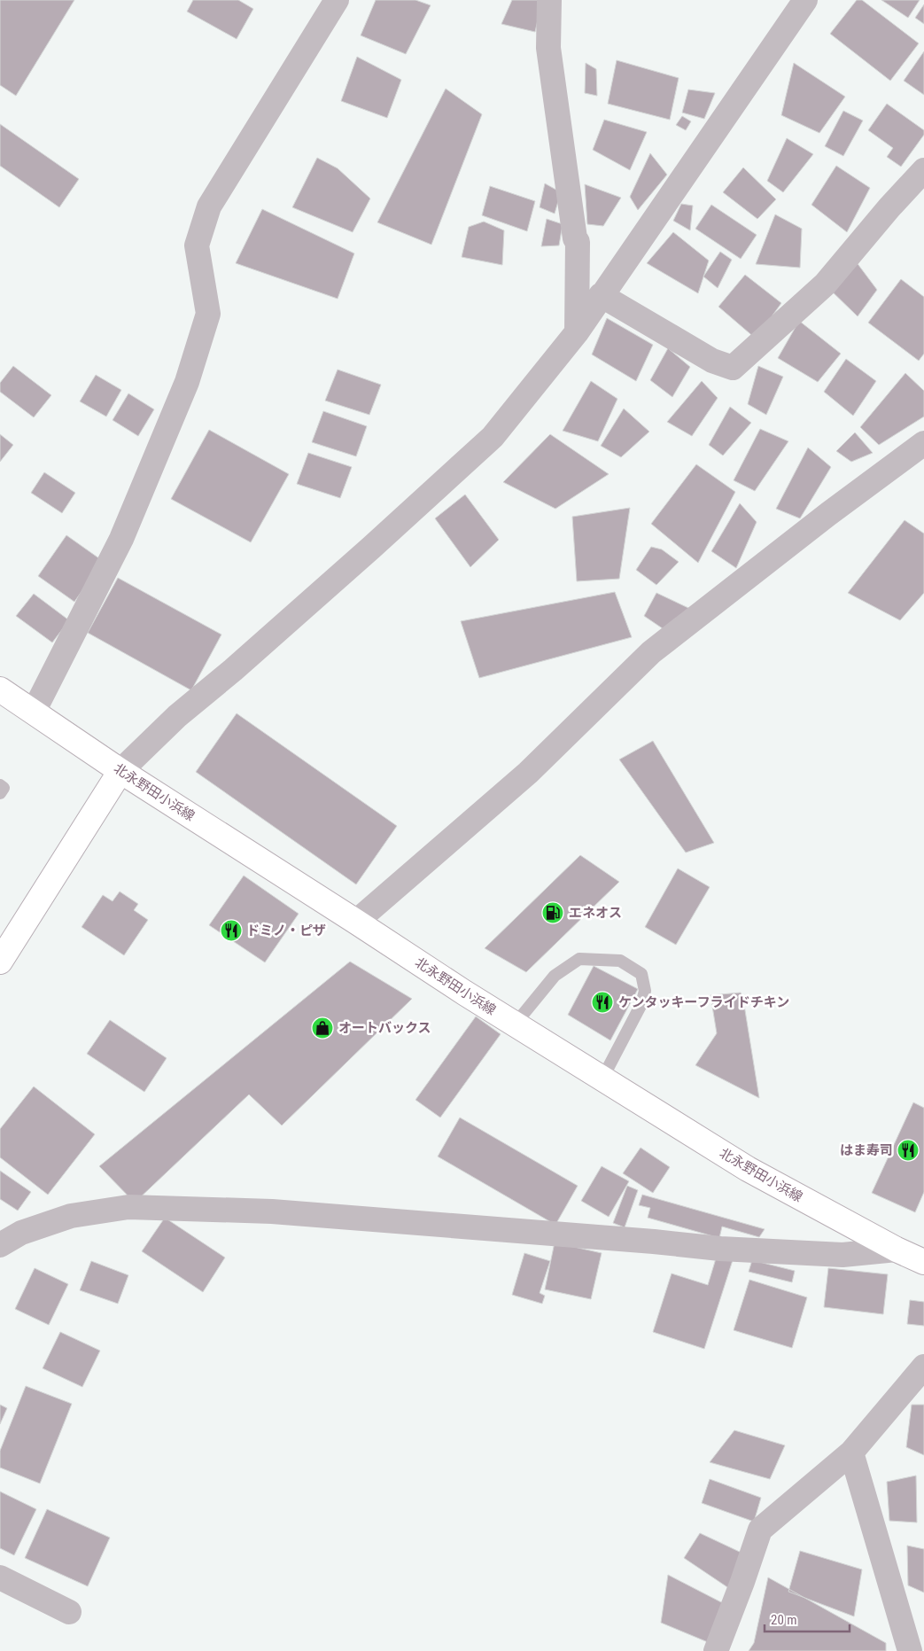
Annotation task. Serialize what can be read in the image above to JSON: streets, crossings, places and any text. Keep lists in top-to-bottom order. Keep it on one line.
{"streets":{"main road":["北永野田小浜線"]},"places":{"fuel station":["エネオス"],"restaurant":["ドミノ・ピザ","ケンタッキーフライドチキン","はま寿司"],"shop":["オートバックス"]},"scale_bar":"20 m"}
